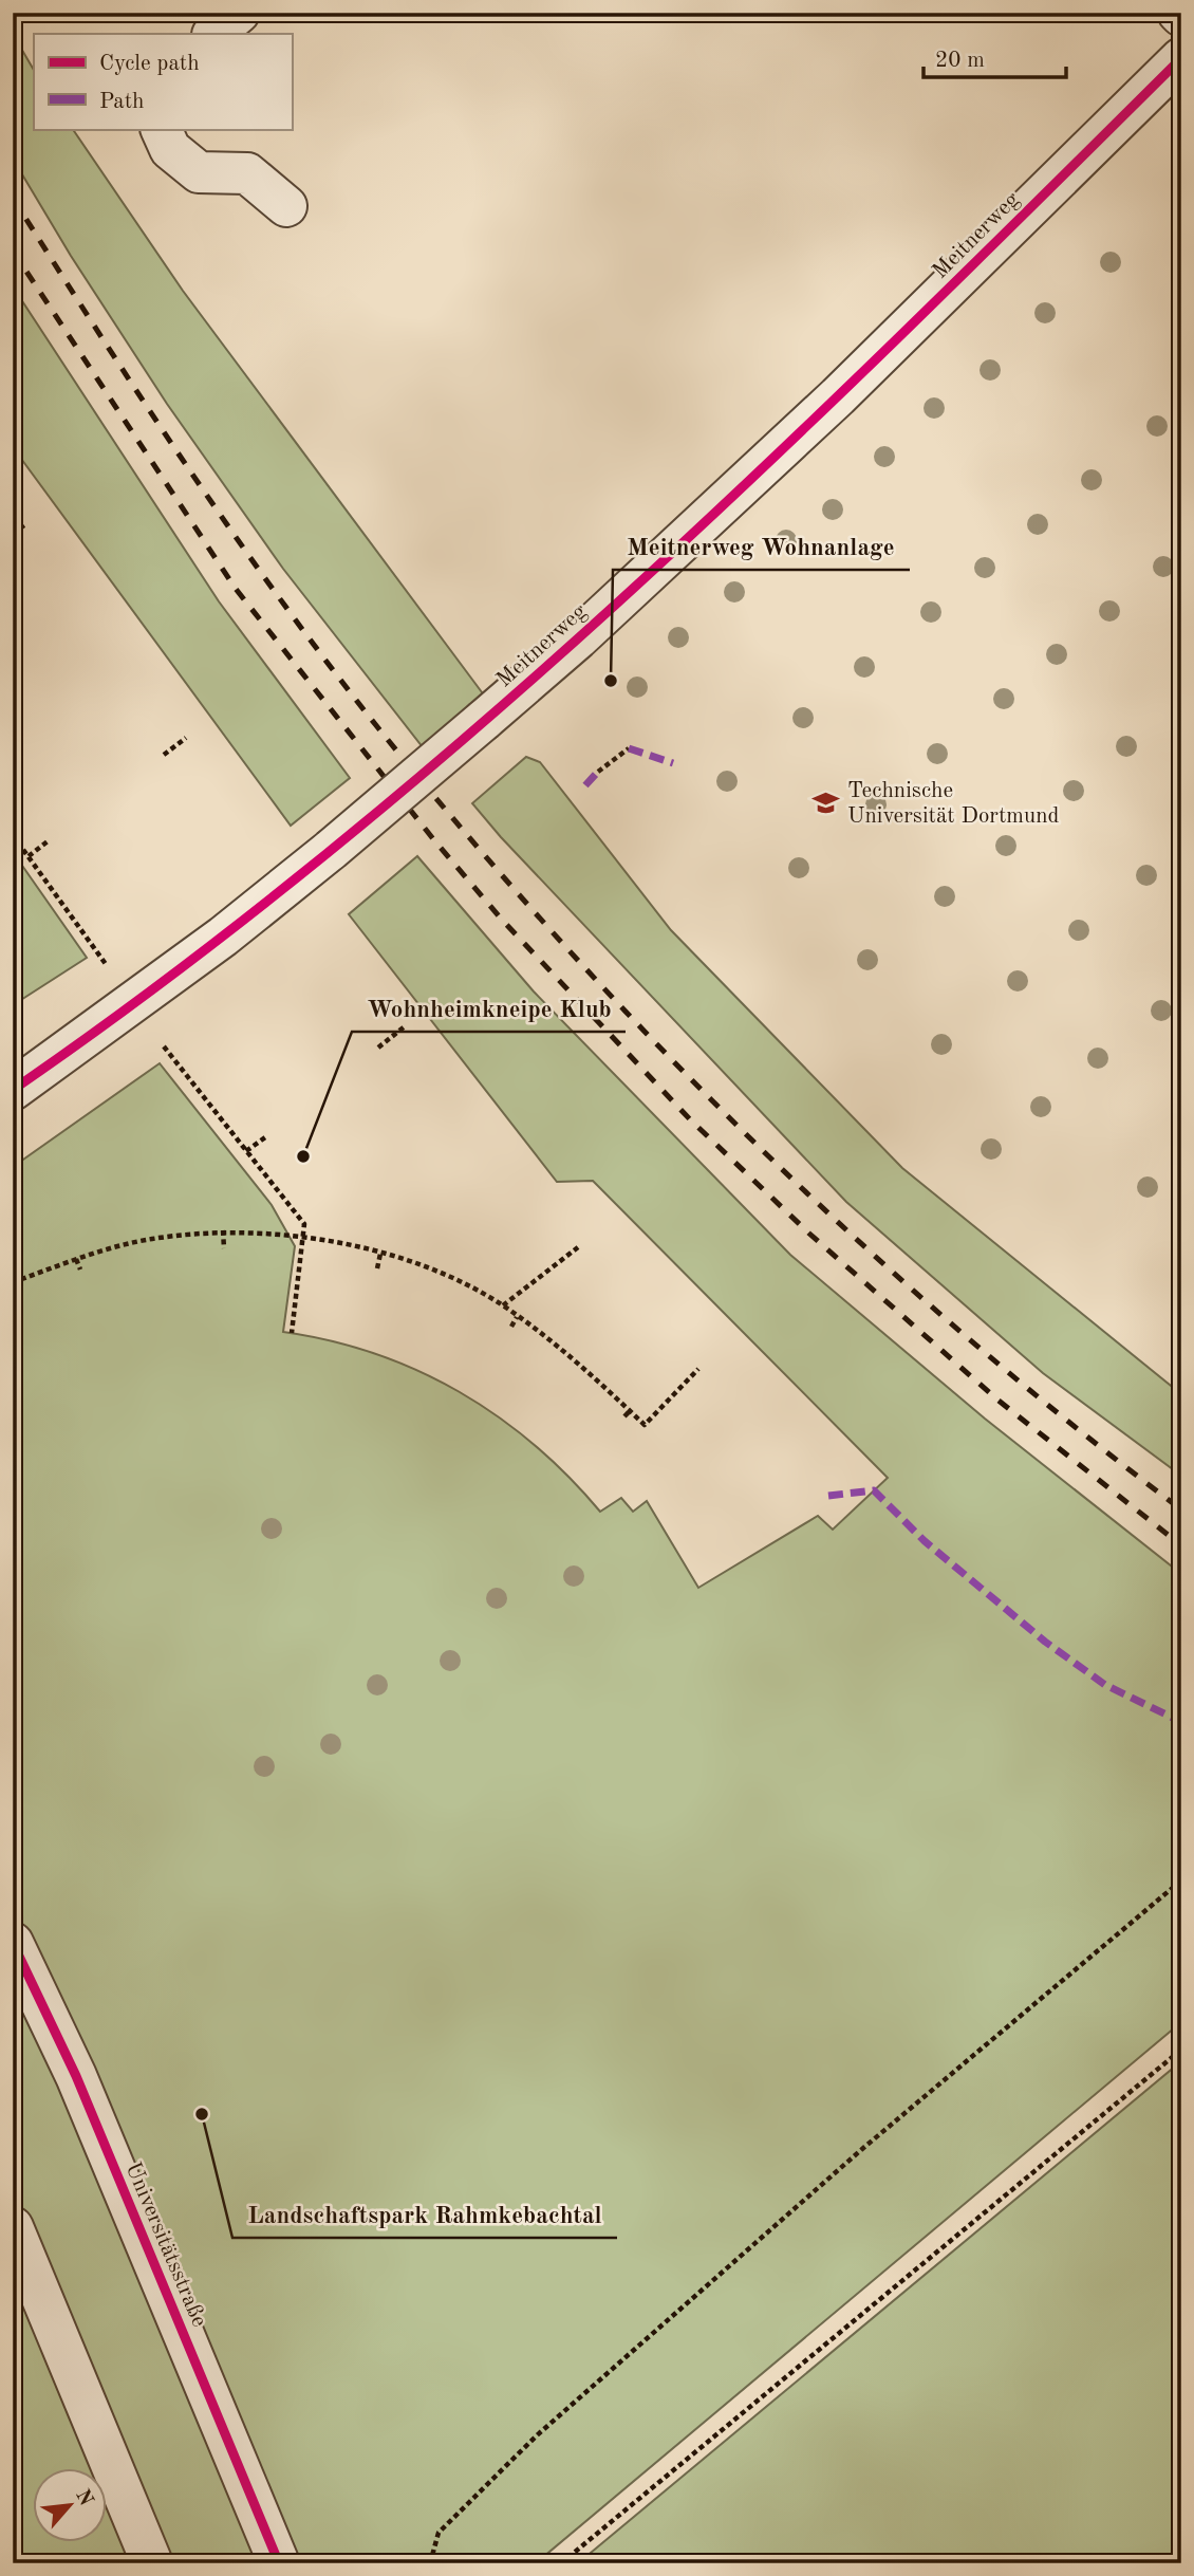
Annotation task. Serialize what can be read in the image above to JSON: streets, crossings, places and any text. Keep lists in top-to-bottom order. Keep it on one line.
{"streets":{"street":["Meitnerweg","Universitätsstraße"]},"places":{"other":["Meitnerweg Wohnanlage","Wohnheimkneipe Klub","Landschaftspark Rahmkebachtal"],"school or university":["Technische Universität Dortmund"]},"legend":["Cycle path","Path"],"scale_bar":"20 m","north":"top right"}
